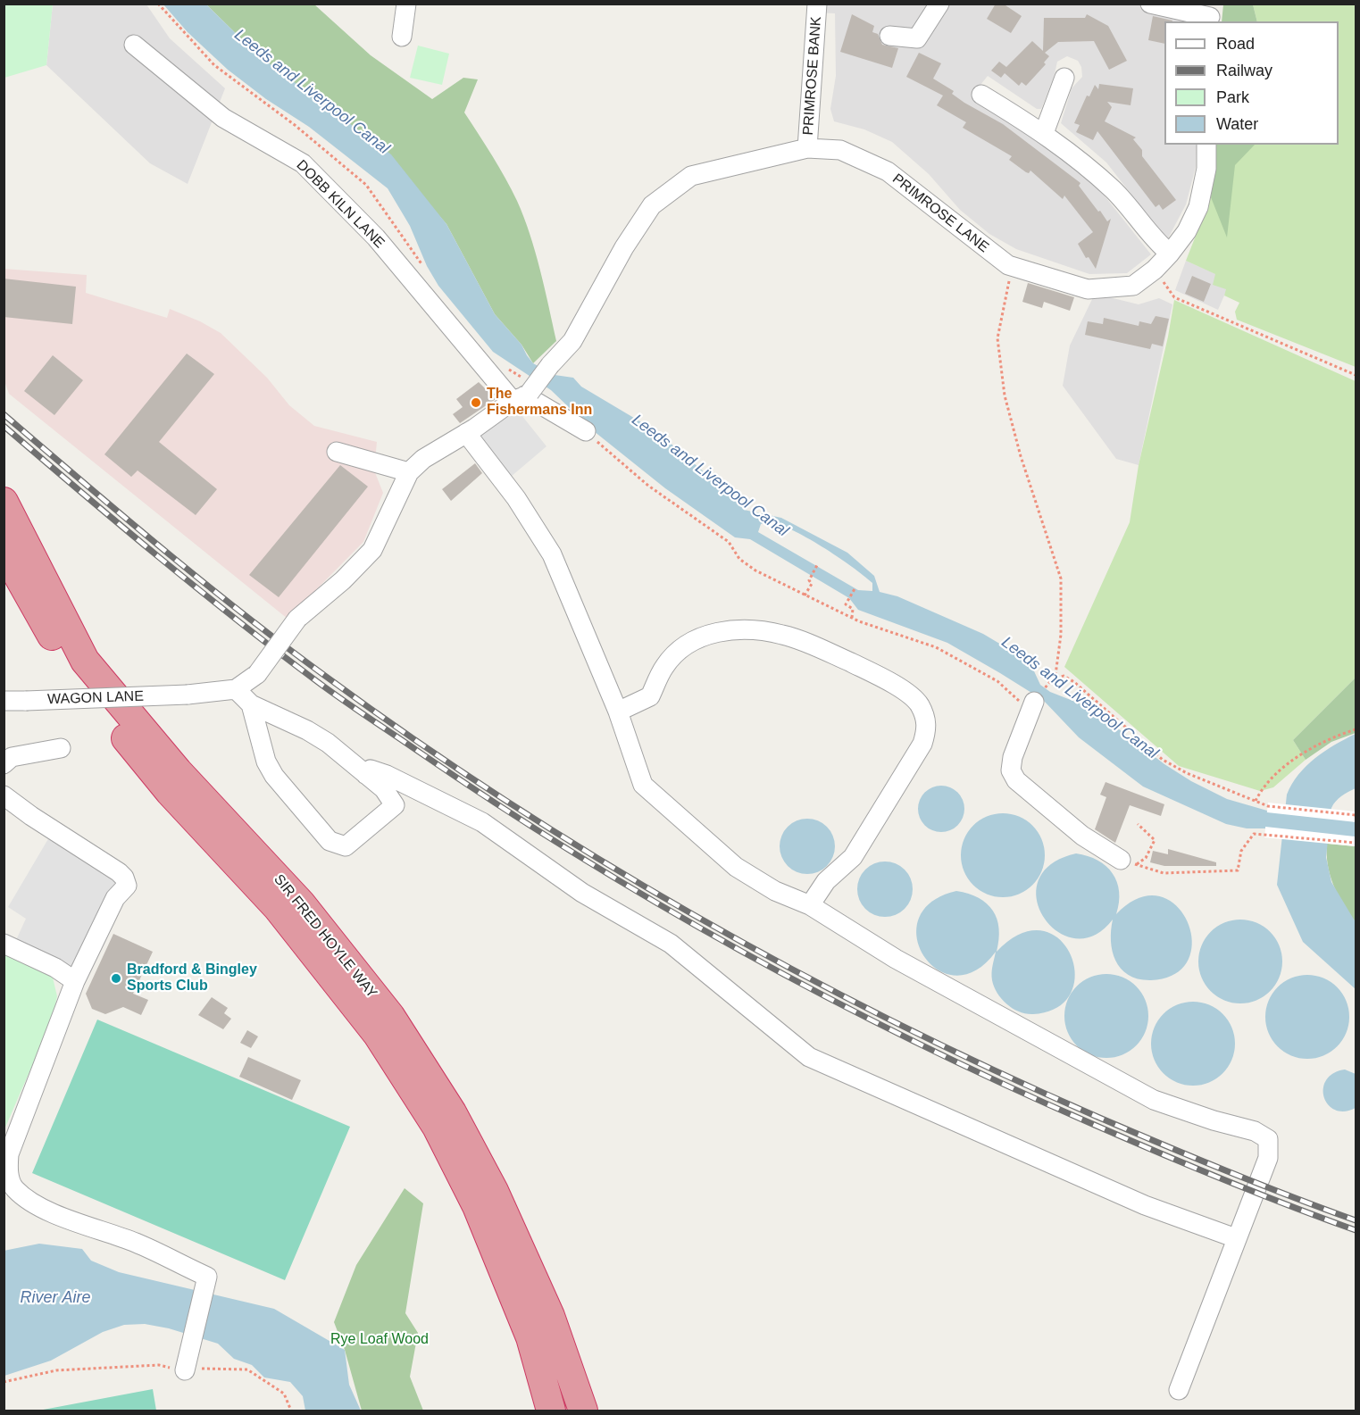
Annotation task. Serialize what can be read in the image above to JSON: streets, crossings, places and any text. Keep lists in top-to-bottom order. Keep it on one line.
{"streets":{"highway":["SIR FRED HOYLE WAY"],"street":["PRIMROSE BANK","DOBB KILN LANE","PRIMROSE LANE","WAGON LANE"]},"crossings":[["PRIMROSE BANK","PRIMROSE LANE"],["DOBB KILN LANE","PRIMROSE LANE"]],"water":["Leeds and Liverpool Canal","River Aire"],"parks":["Rye Loaf Wood"],"places":["The Fishermans Inn","Bradford & Bingley Sports Club"],"legend":["Road","Railway","Park","Water"]}
